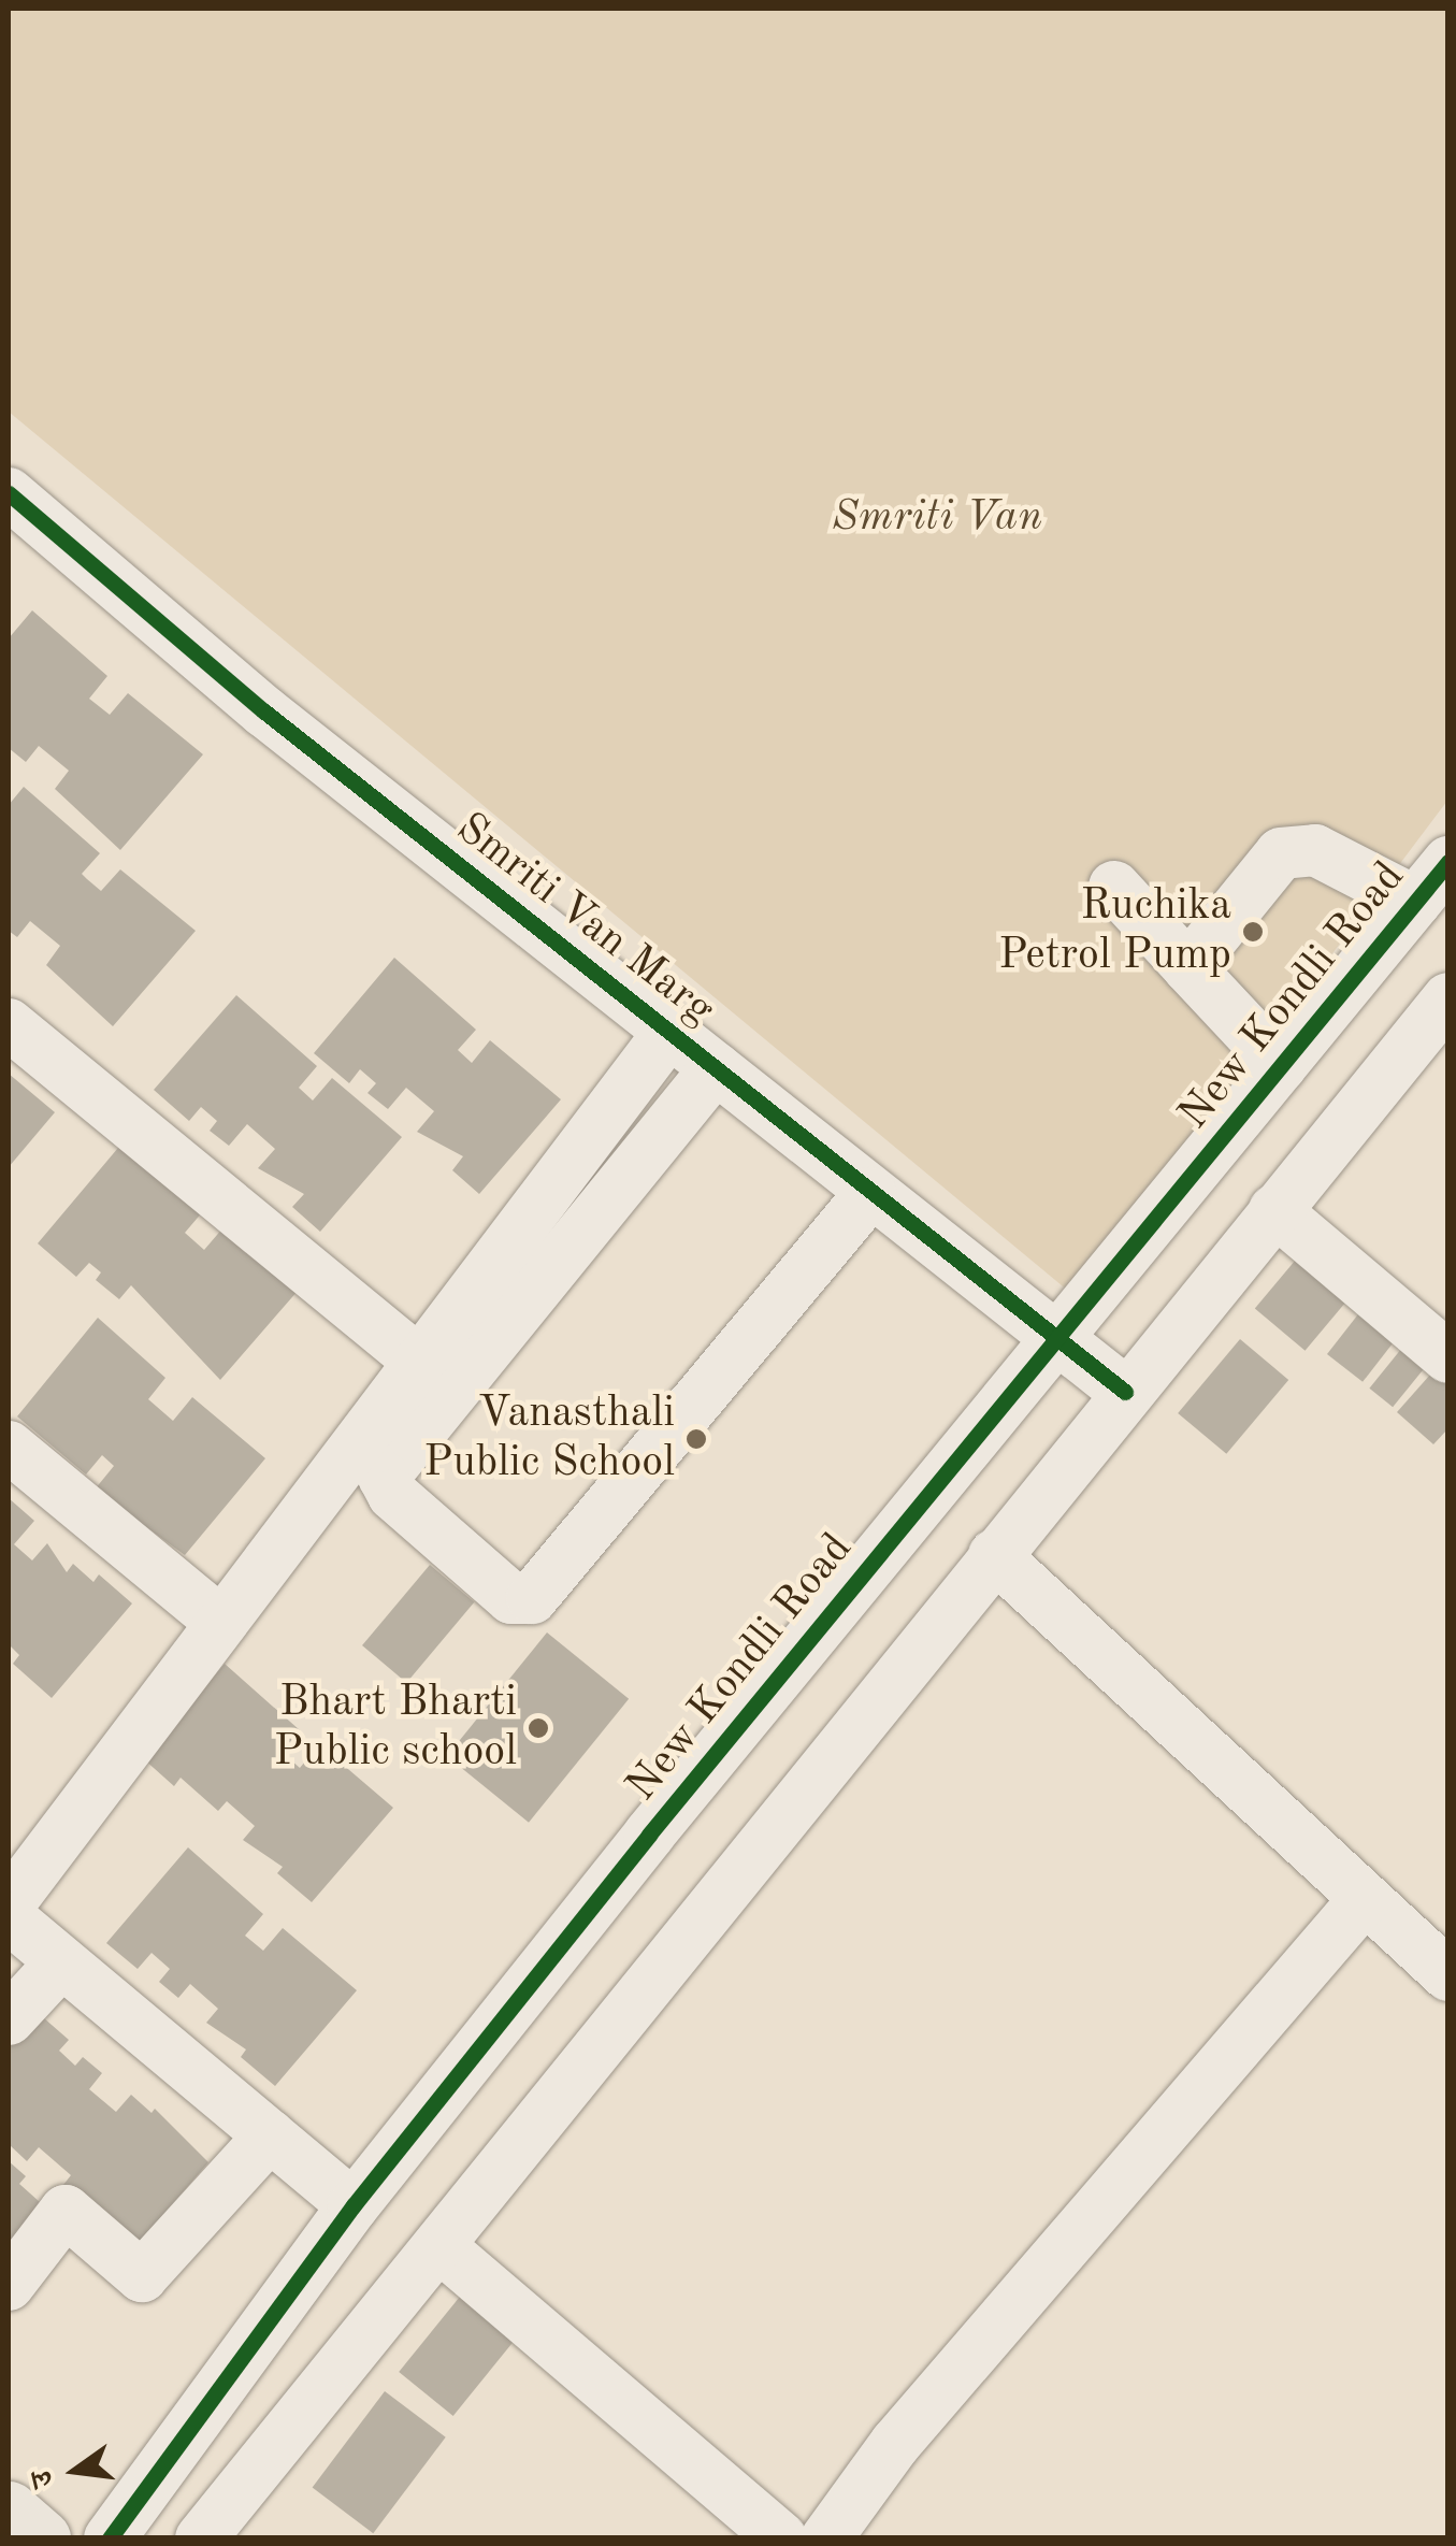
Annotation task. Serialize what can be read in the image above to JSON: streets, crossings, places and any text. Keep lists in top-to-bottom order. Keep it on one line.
{"streets":{"street":["Smriti Van Marg","New Kondli Road"]},"crossings":[["Smriti Van Marg","New Kondli Road"]],"parks":["Smriti Van"],"places":["Ruchika Petrol Pump","Vanasthali Public School","Bhart Bharti Public school"],"north":"left"}
